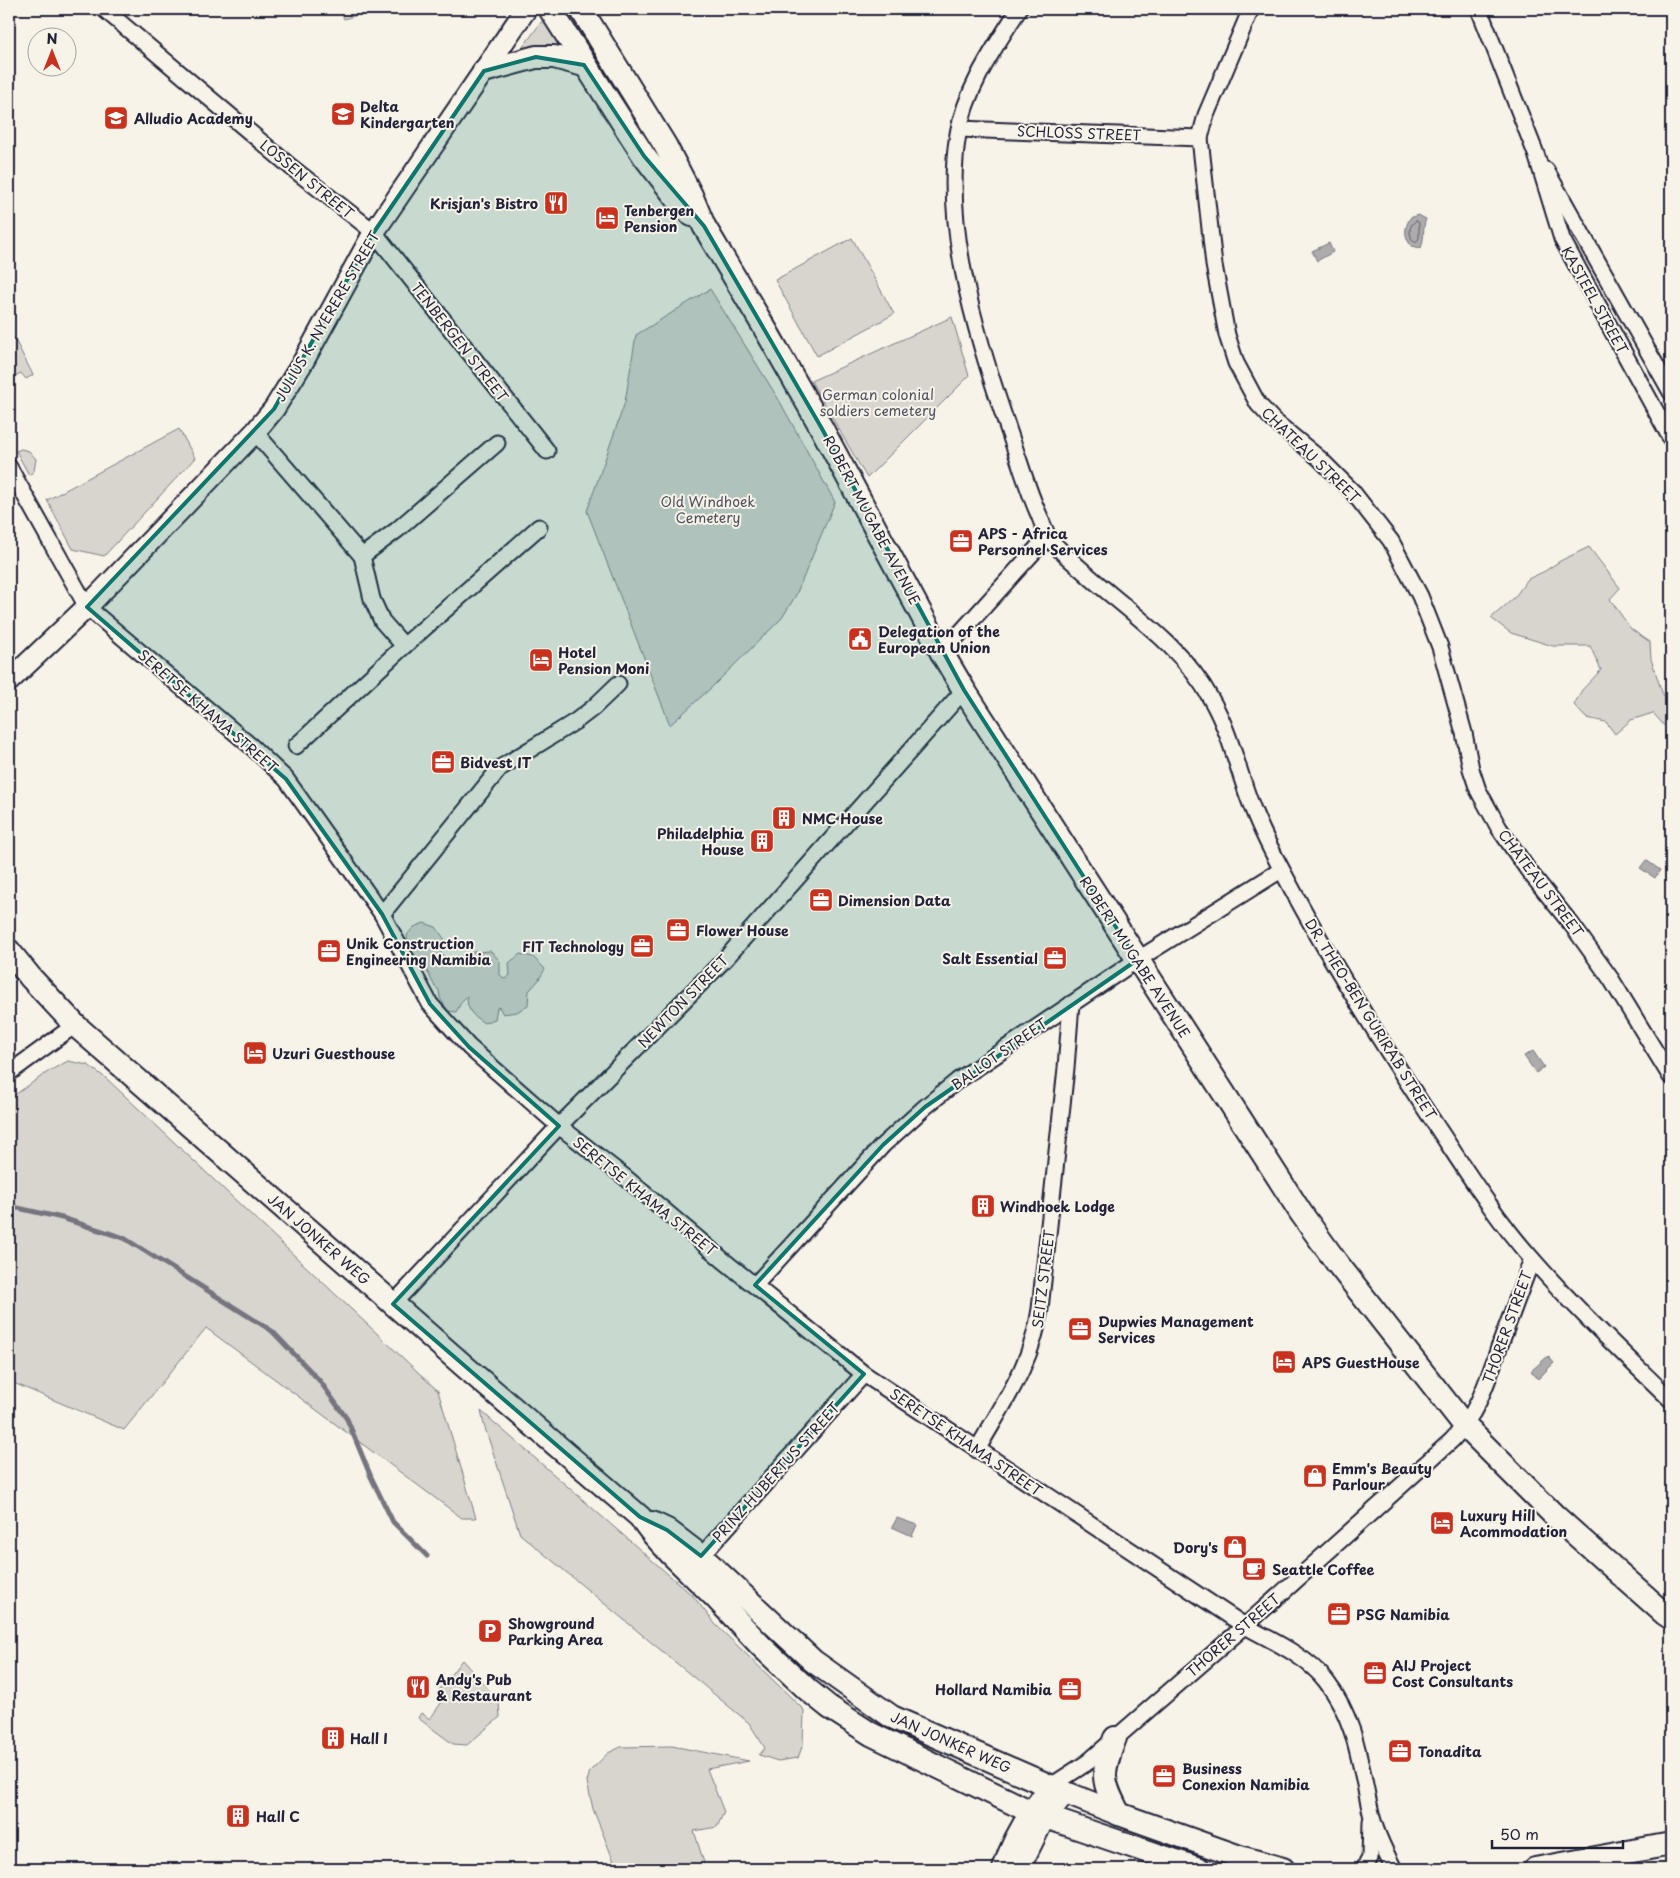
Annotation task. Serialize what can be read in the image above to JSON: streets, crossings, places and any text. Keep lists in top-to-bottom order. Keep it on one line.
{"streets":{"main road":["ROBERT MUGABE AVENUE","JAN JONKER WEG"],"street":["SCHLOSS STREET","LOSSEN STREET","KASTEEL STREET","JULIUS K. NYERERE STREET","TENBERGEN STREET","CHATEAU STREET","SERETSE KHAMA STREET","NEWTON STREET","DR. THEO-BEN GURIRAB STREET","BALLOT STREET","SEITZ STREET","THORER STREET","PRINZ HUBERTUS STREET"]},"crossings":[["SCHLOSS STREET","CHATEAU STREET"],["SCHLOSS STREET","DR. THEO-BEN GURIRAB STREET"],["LOSSEN STREET","JULIUS K. NYERERE STREET"],["LOSSEN STREET","TENBERGEN STREET"],["JULIUS K. NYERERE STREET","TENBERGEN STREET"],["JULIUS K. NYERERE STREET","SERETSE KHAMA STREET"],["ROBERT MUGABE AVENUE","NEWTON STREET"],["ROBERT MUGABE AVENUE","BALLOT STREET"],["ROBERT MUGABE AVENUE","THORER STREET"],["SERETSE KHAMA STREET","NEWTON STREET"],["SERETSE KHAMA STREET","BALLOT STREET"],["SERETSE KHAMA STREET","SEITZ STREET"],["SERETSE KHAMA STREET","THORER STREET"],["SERETSE KHAMA STREET","PRINZ HUBERTUS STREET"],["NEWTON STREET","JAN JONKER WEG"],["DR. THEO-BEN GURIRAB STREET","BALLOT STREET"],["DR. THEO-BEN GURIRAB STREET","THORER STREET"],["BALLOT STREET","SEITZ STREET"],["JAN JONKER WEG","THORER STREET"],["JAN JONKER WEG","PRINZ HUBERTUS STREET"]],"parks":["German colonial soldiers cemetery","Old Windhoek Cemetery"],"places":{"school or university":["Delta Kindergarten","Alludio Academy"],"restaurant":["Krisjan's Bistro","Andy's Pub & Restaurant"],"hotel":["Tenbergen Pension","Hotel Pension Moni","Uzuri Guesthouse","APS GuestHouse","Luxury Hill Acommodation"],"office":["APS - Africa Personnel Services","Bidvest IT","Dimension Data","Flower House","FIT Technology","Unik Construction Engineering Namibia","Salt Essential","Dupwies Management Services","PSG Namibia","AIJ Project Cost Consultants","Hollard Namibia","Tonadita","Business Conexion Namibia"],"public building":["Delegation of the European Union"],"building":["NMC House","Philadelphia House","Windhoek Lodge","Hall I","Hall C"],"shop":["Emm's Beauty Parlour","Dory's"],"cafe":["Seattle Coffee"],"parking":["Showground Parking Area"]},"scale_bar":"50 m","north":"top"}
